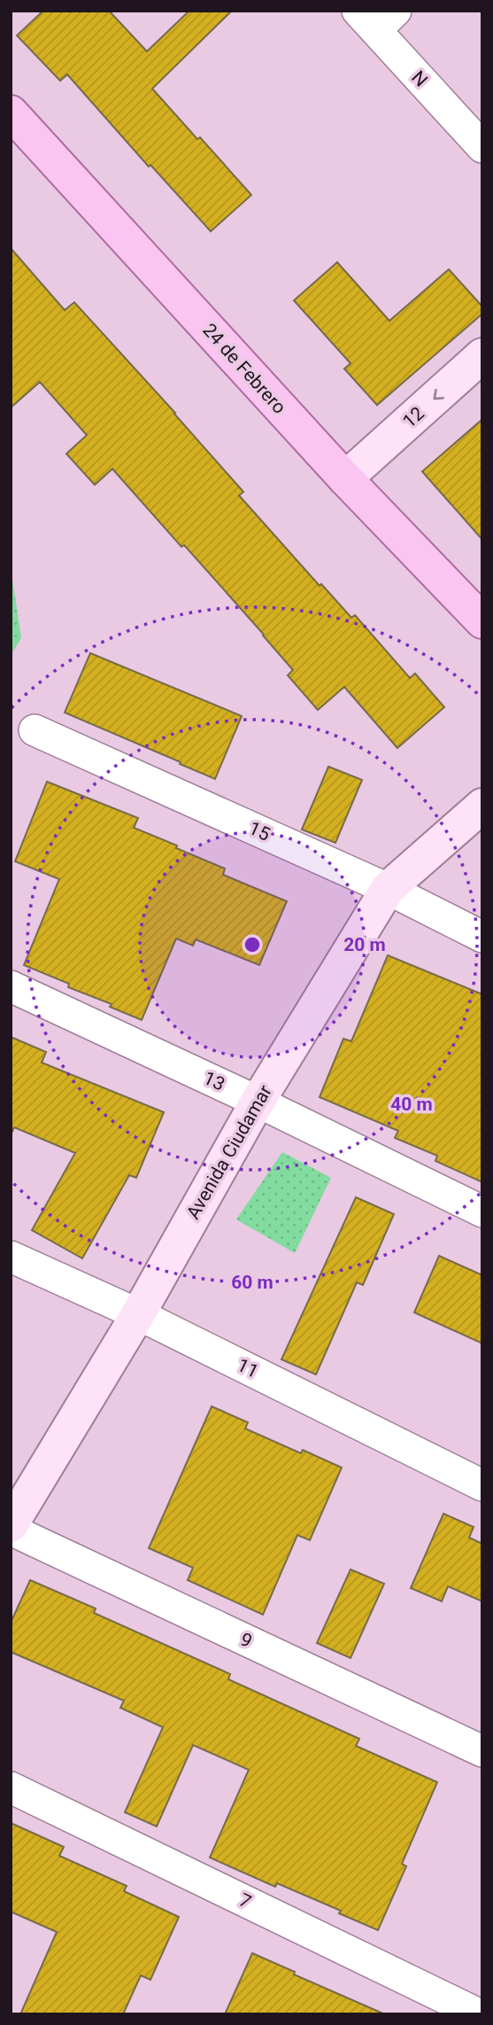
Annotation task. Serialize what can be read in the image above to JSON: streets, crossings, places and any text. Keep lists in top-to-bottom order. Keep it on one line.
{"streets":{"main road":["24 de Febrero","12","Avenida Ciudamar"],"street":["N","15","13","11","9","7"]},"crossings":[["24 de Febrero","12"],["15","Avenida Ciudamar"],["13","Avenida Ciudamar"],["Avenida Ciudamar","11"],["Avenida Ciudamar","9"]],"one_way":["12"],"rings":["20 m","40 m","60 m"]}
